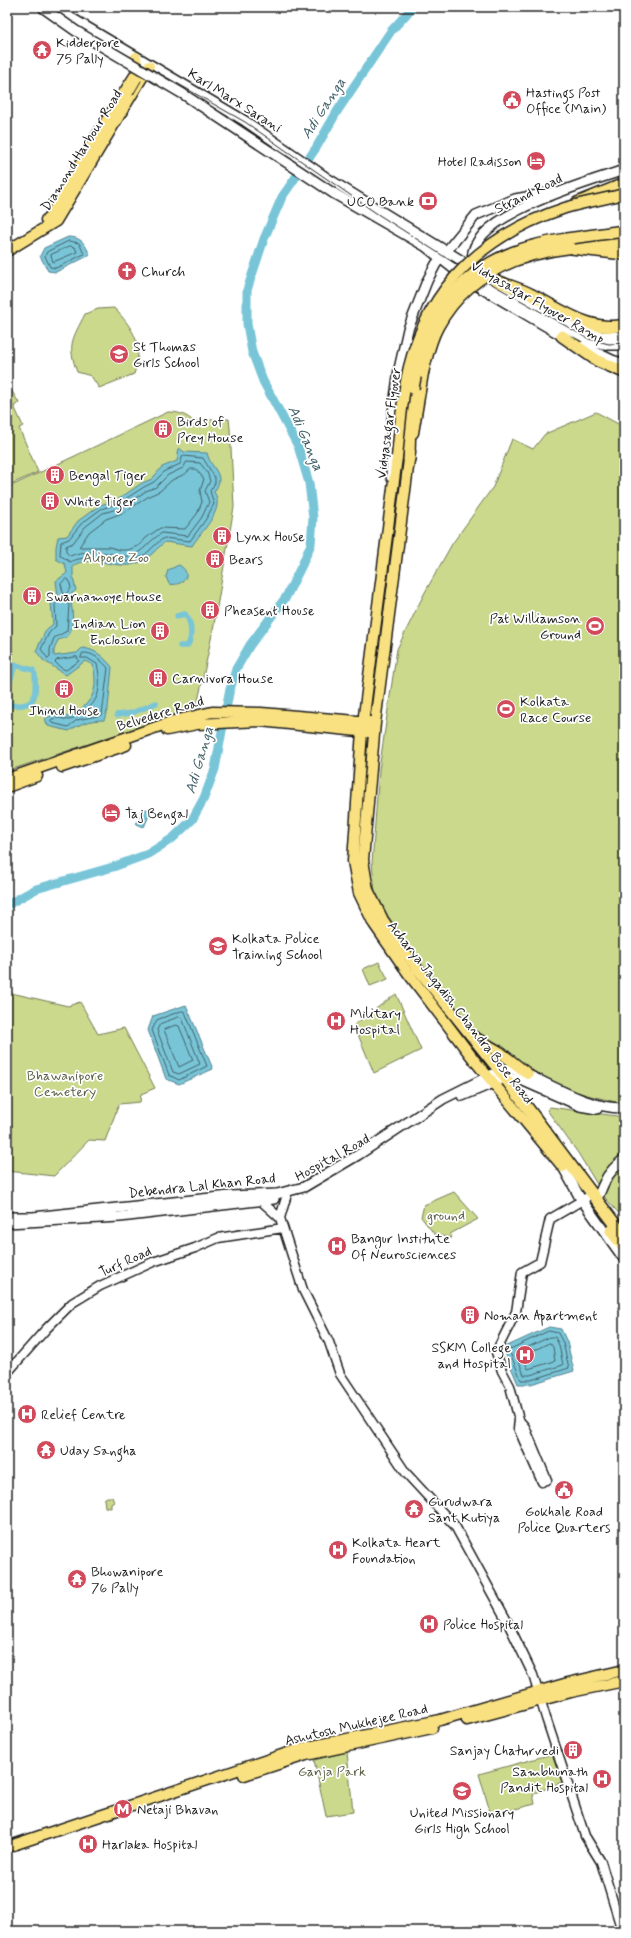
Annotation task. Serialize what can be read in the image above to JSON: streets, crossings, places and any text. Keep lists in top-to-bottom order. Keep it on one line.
{"streets":{"highway":["Acharya Jagadish Chandra Bose Road"],"main road":["Karl Marx Sarani","Diamond Harbour Road","Strand Road","Vidyasagar Flyover Ramp","Vidyasagar Flyover","Belvedere Road","Hospital Road","Debendra Lal Khan Road","Ashutosh Mukhejee Road"],"street":["Turf Road"]},"crossings":[["Karl Marx Sarani","Diamond Harbour Road"],["Karl Marx Sarani","Strand Road"],["Vidyasagar Flyover","Belvedere Road"],["Vidyasagar Flyover","Acharya Jagadish Chandra Bose Road"],["Belvedere Road","Acharya Jagadish Chandra Bose Road"],["Acharya Jagadish Chandra Bose Road","Hospital Road"],["Hospital Road","Debendra Lal Khan Road"]],"water":["Adi Ganga"],"parks":["Alipore Zoo","Bhawanipore Cemetery","ground","Ganja Park"],"places":{"temple":["Kidderpore 75 Pally","Uday Sangha","Gurudwara Sant Kutiya","Bhowanipore 76 Pally"],"public building":["Hastings Post Office (Main)","Gokhale Road Police Quarters"],"hotel":["Hotel Radisson","Taj Bengal"],"bank":["UCO Bank"],"church":["Church"],"school or university":["St Thomas Girls School","Kolkata Police Training School","United Missionary Girls High School"],"building":["Birds of Prey House","Bengal Tiger","White Tiger","Lynx House","Bears","Swarnamoye House","Pheasent House","Indian Lion Enclosure","Carnivora House","Jhind House","Noman Apartment","Sanjay Chaturvedi"],"sports":["Pat Williamson Ground","Kolkata Race Course"],"hospital":["Military Hospital","Bangur Institute Of Neurosciences","SSKM College and Hospital","Relief Centre","Kolkata Heart Foundation","Police Hospital","Sambhunath Pandit Hospital","Harlaka Hospital"],"metro station":["Netaji Bhavan"]}}
